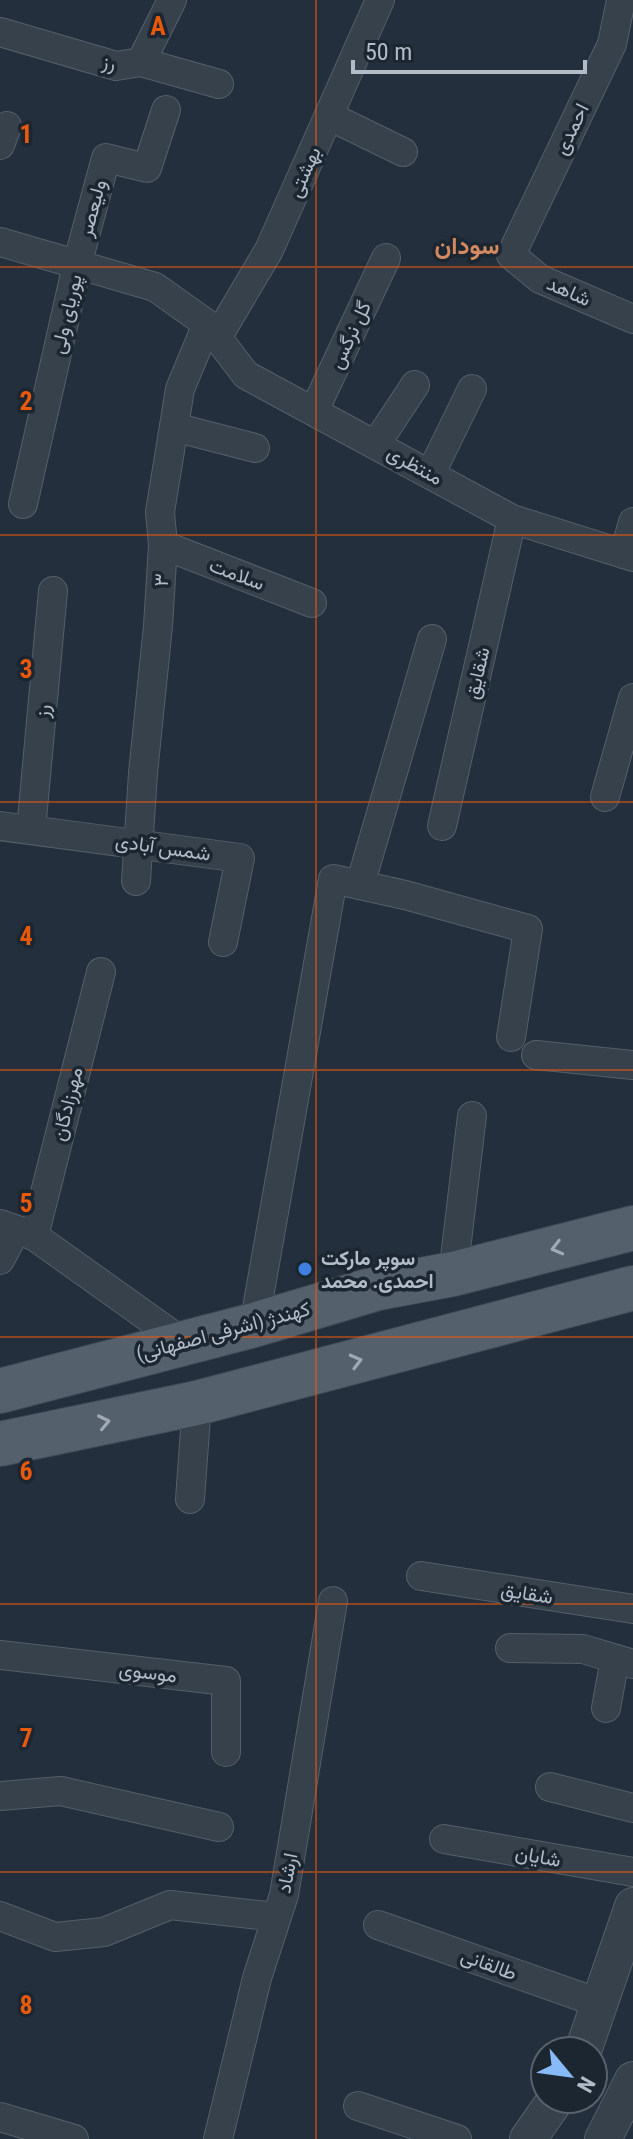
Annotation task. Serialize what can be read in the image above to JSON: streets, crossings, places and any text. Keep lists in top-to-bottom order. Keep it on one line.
{"streets":{"main road":["کهندژ (اشرفی اصفهانی)"],"street":["رز","احمدی","بهشتی","ولیعصر","شاهد","پوریای ولی","گل نرگس","منتظری","سلامت","۳","شقایق","شمس آبادی","مهرزادگان","موسوی","شایان","ارشاد","طالقانی"]},"crossings":[["رز","شمس آبادی"],["احمدی","شاهد"],["بهشتی","منتظری"],["بهشتی","۳"],["ولیعصر","پوریای ولی"],["ولیعصر","منتظری"],["پوریای ولی","منتظری"],["گل نرگس","منتظری"],["منتظری","۳"],["منتظری","شقایق"],["سلامت","۳"],["۳","شمس آبادی"]],"districts":["سودان"],"places":["سوپر مارکت احمدی. محمد"],"scale_bar":"50 m","north":"bottom right","grid":{"columns":["A"],"rows":["1","2","3","4","5","6","7","8"]}}
